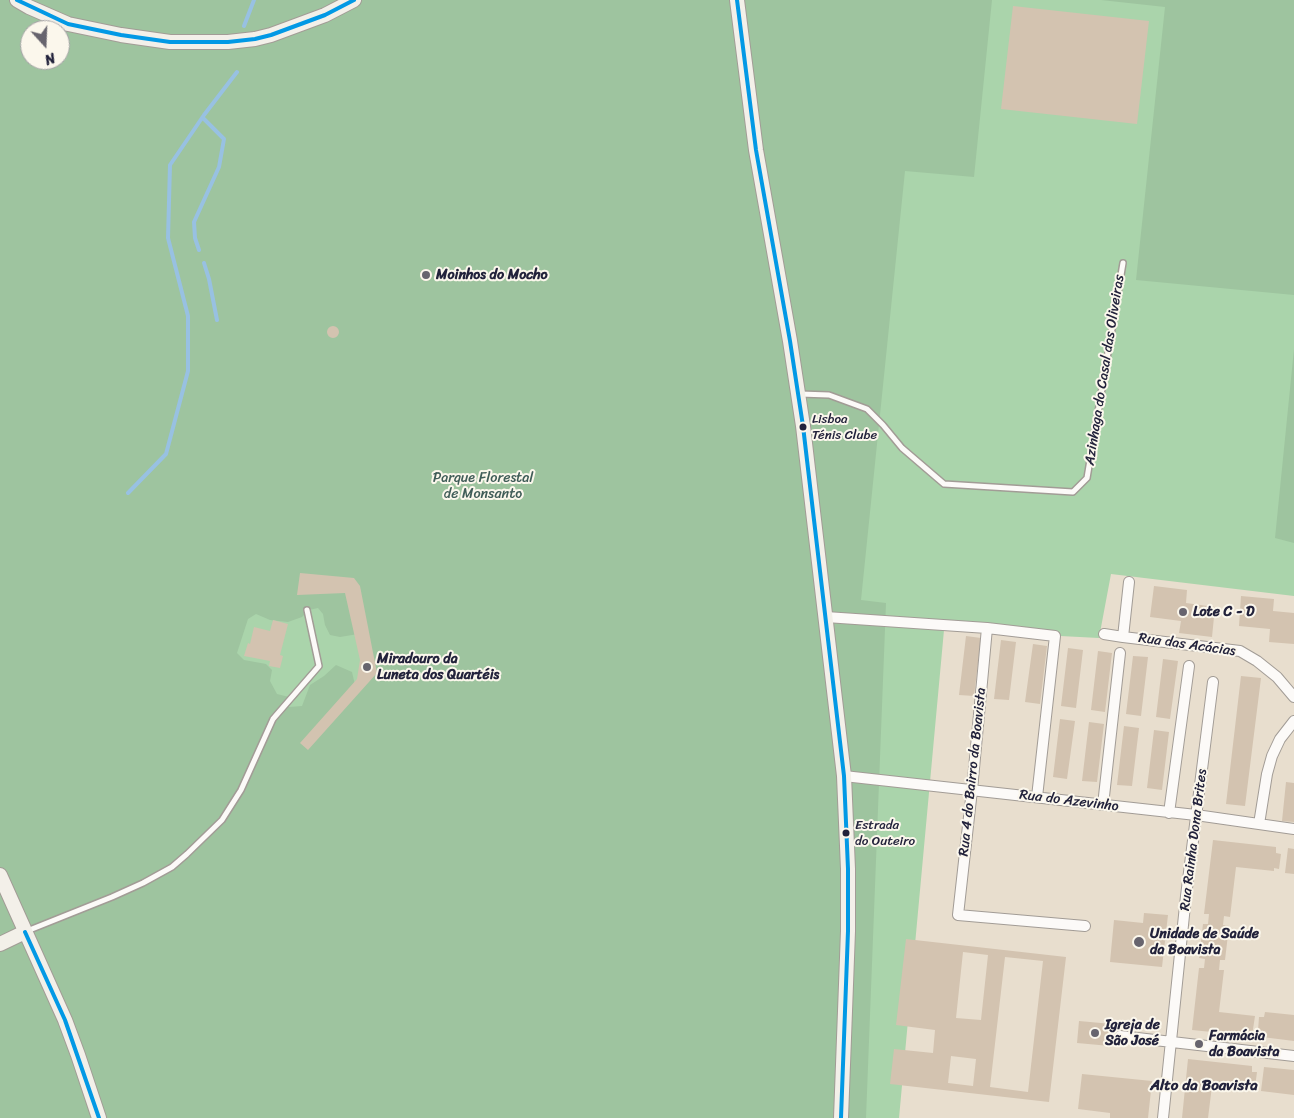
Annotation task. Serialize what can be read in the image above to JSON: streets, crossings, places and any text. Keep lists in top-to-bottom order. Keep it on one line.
{"streets":{"street":["Rua das Acácias","Rua 4 do Bairro da Boavista","Rua do Azevinho","Rua Rainha Dona Brites"],"lane":["Azinhaga do Casal das Oliveiras"]},"crossings":[["Rua 4 do Bairro da Boavista","Rua do Azevinho"],["Rua do Azevinho","Rua Rainha Dona Brites"]],"districts":["Alto da Boavista"],"parks":["Parque Florestal de Monsanto"],"places":["Moinhos do Mocho","Lisboa Ténis Clube","Lote C - D","Miradouro da Luneta dos Quartéis","Estrada do Outeiro","Unidade de Saúde da Boavista","Igreja de São José","Farmácia da Boavista"],"north":"bottom"}
